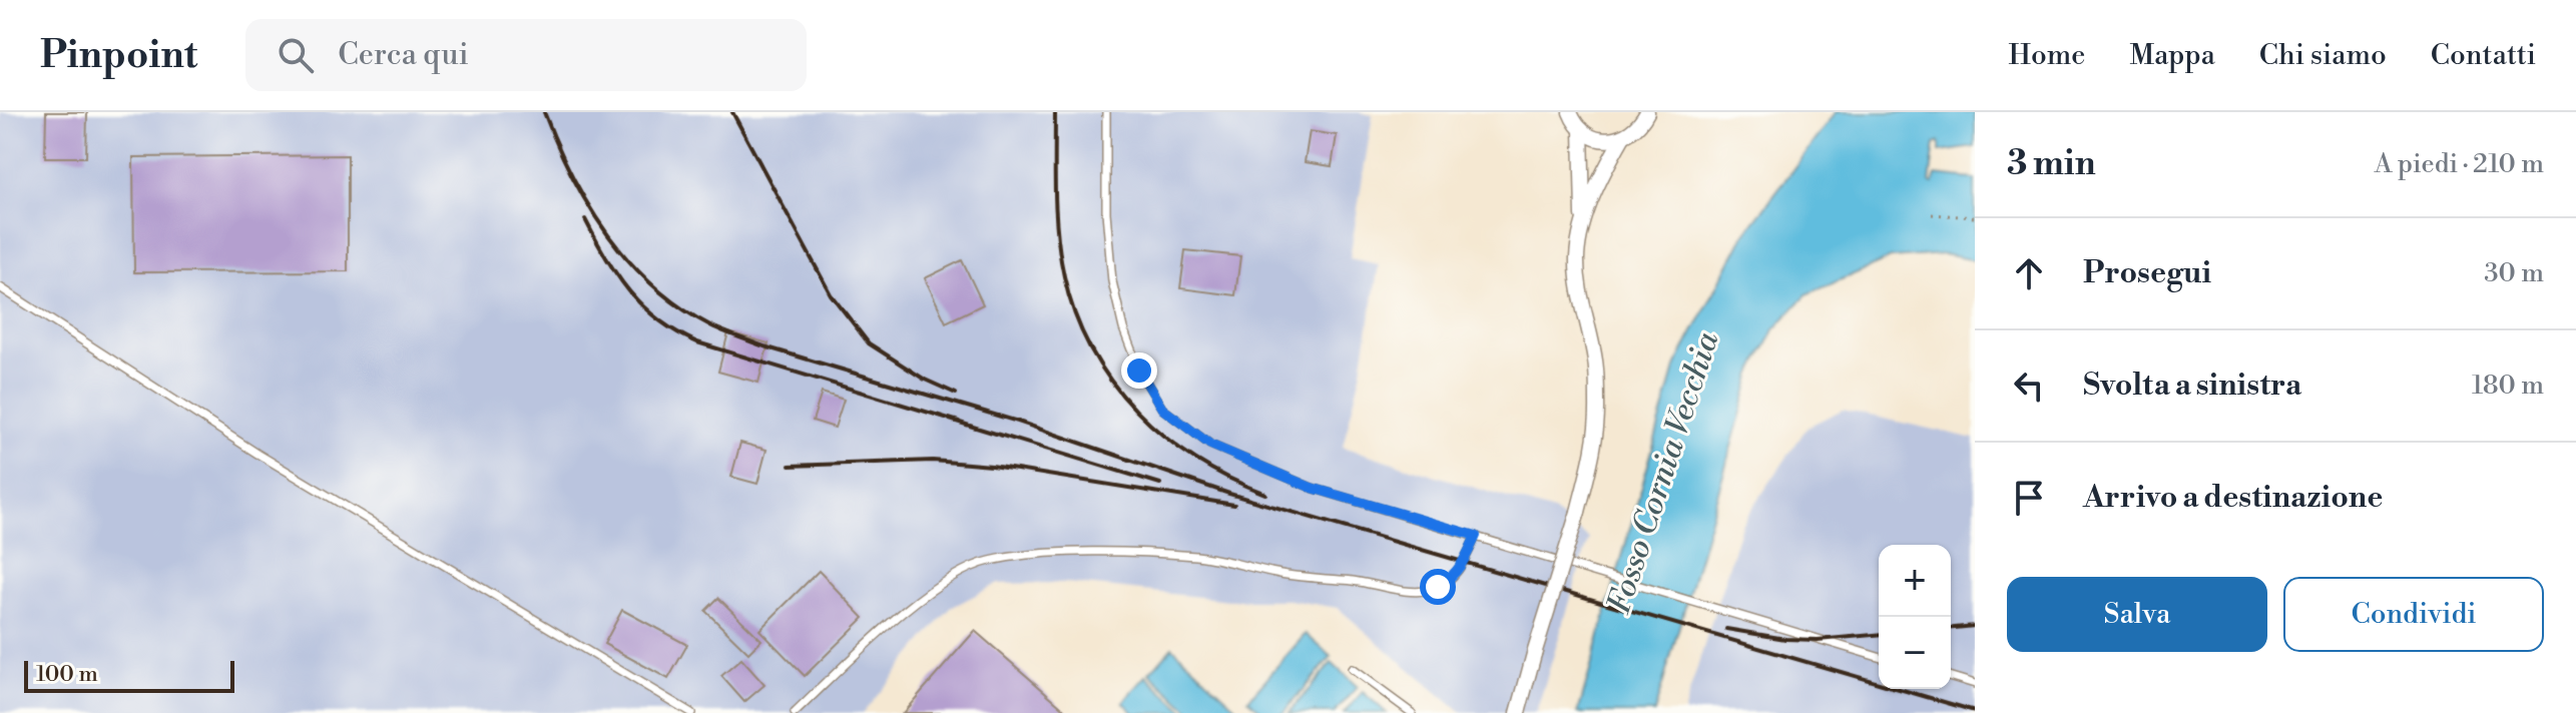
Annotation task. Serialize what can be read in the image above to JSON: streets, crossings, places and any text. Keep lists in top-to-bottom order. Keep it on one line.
{"water":["Fosso Cornia Vecchia"],"scale_bar":"100 m","page":{"header":"Pinpoint","search":"Cerca qui","nav":["Home","Mappa","Chi siamo","Contatti"],"heading":["3 min","A piedi · 210 m"],"list":[["Prosegui","30 m"],["Svolta a sinistra","180 m"],"Arrivo a destinazione"],"map_buttons":["+","−"],"buttons":["Salva","Condividi"],"scale":"100 m"}}
